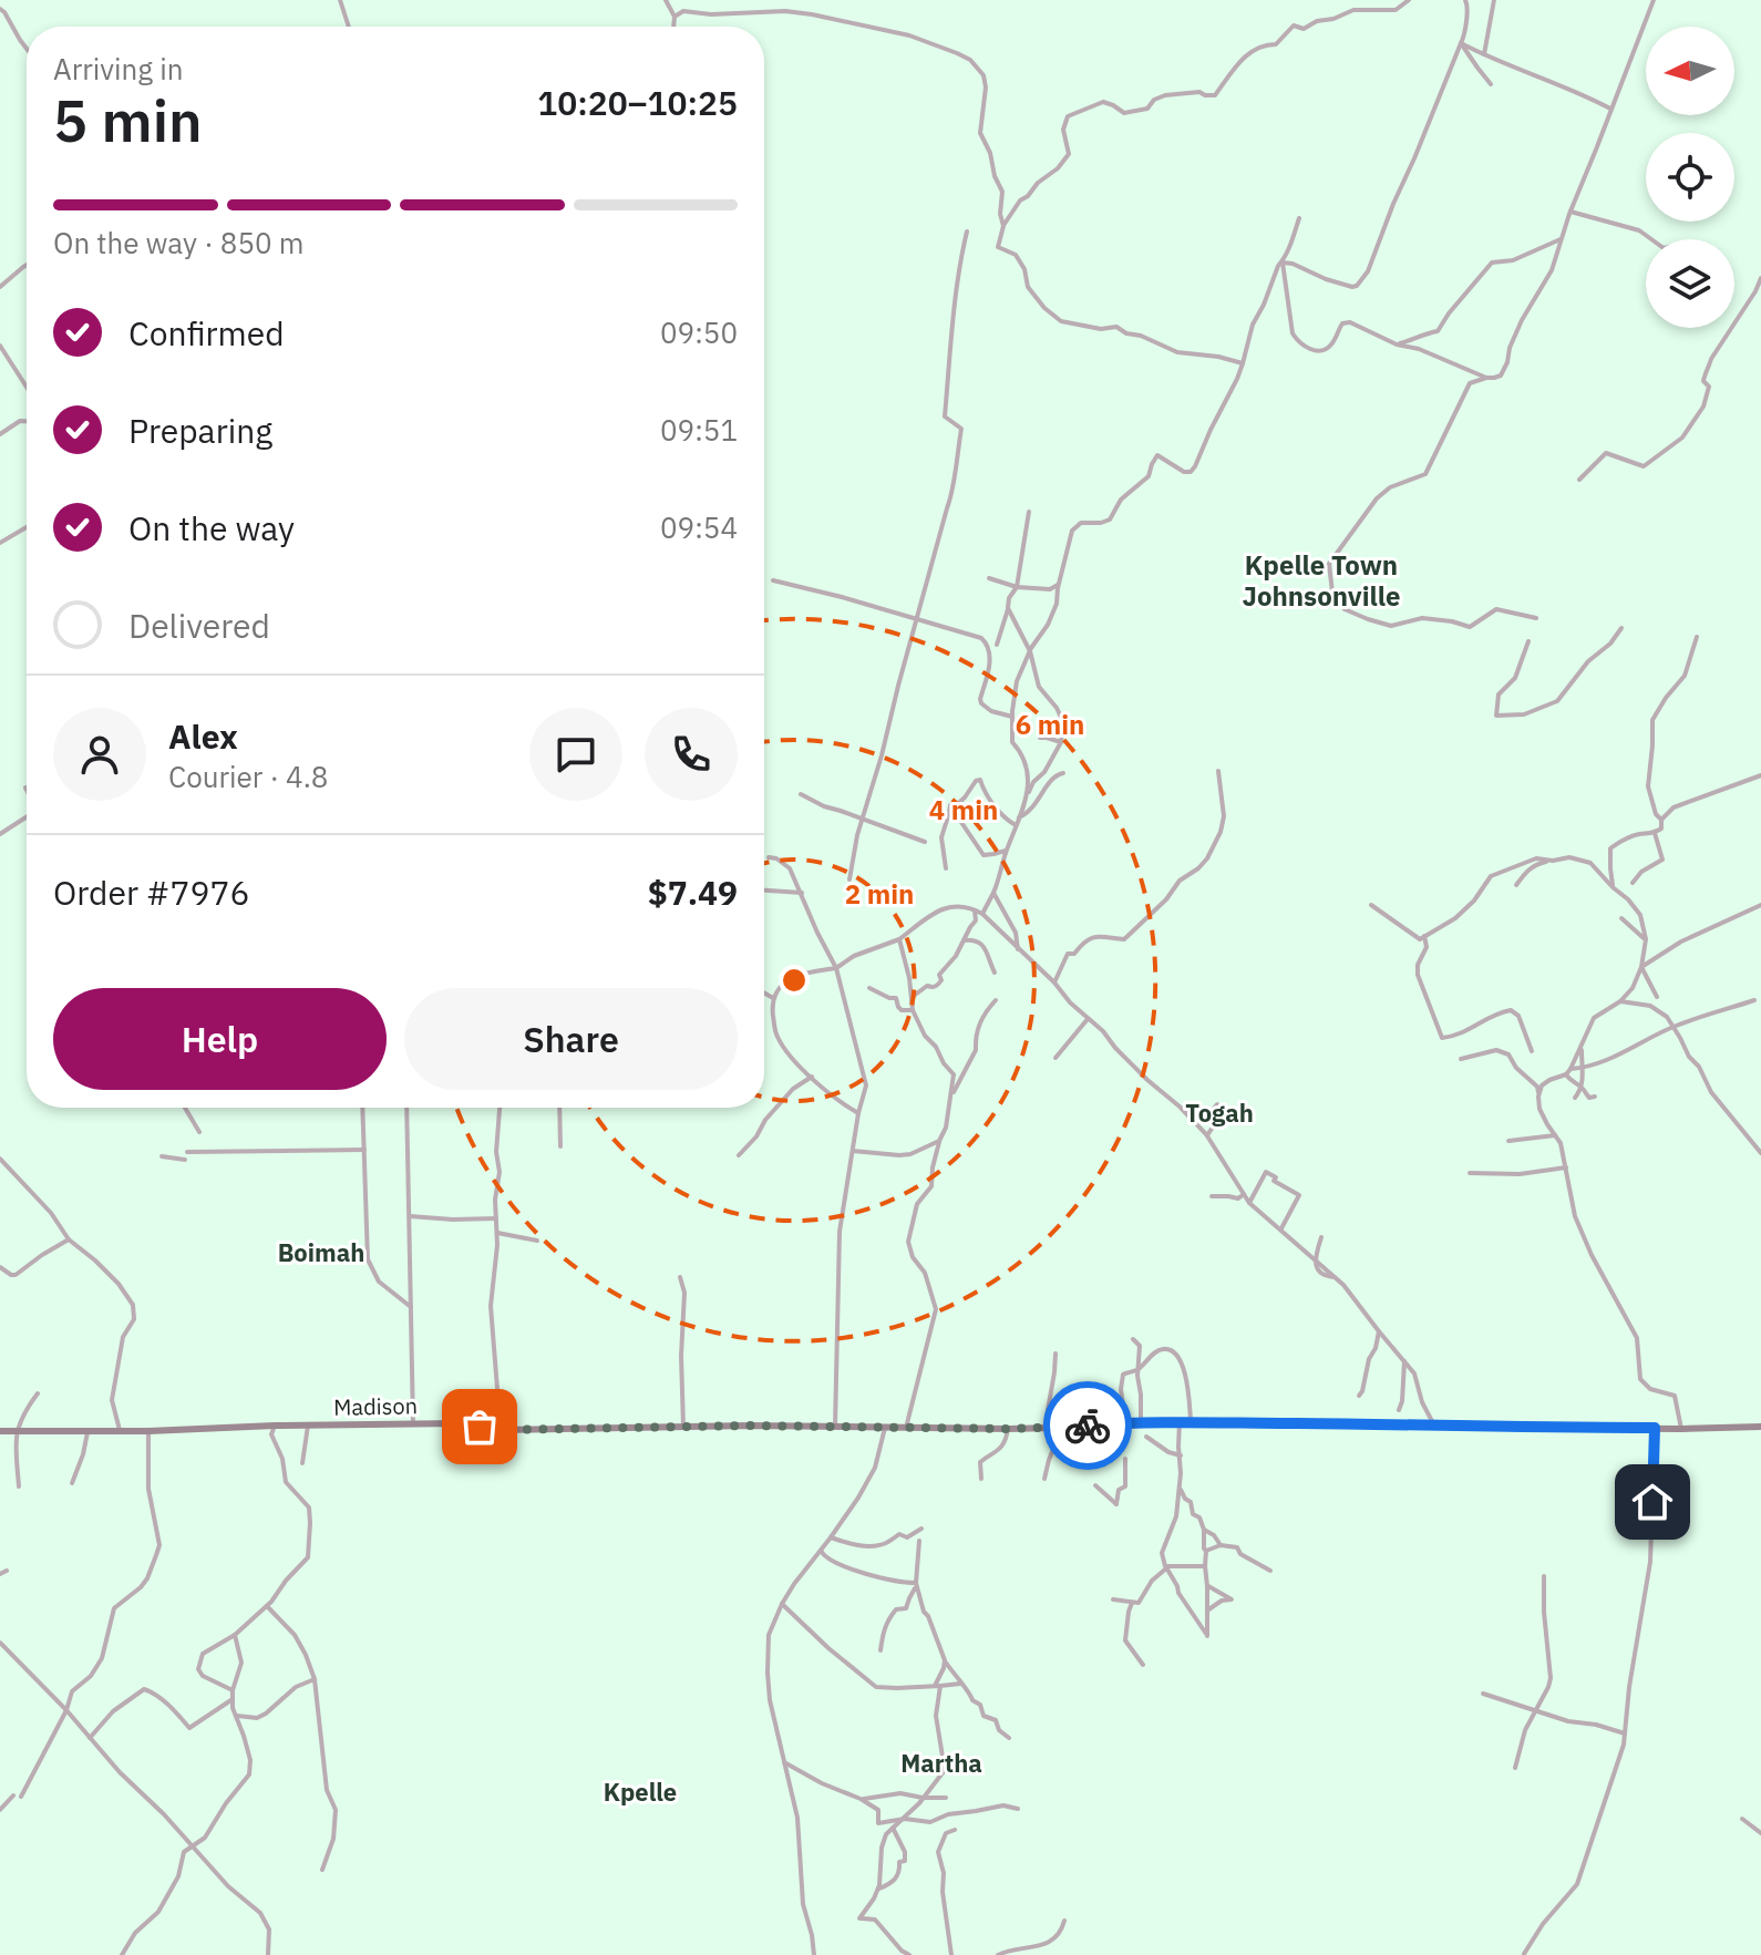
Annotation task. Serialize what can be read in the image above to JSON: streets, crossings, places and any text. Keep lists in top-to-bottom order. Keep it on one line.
{"streets":{"street":["Madison"]},"districts":["Kpelle Town Johnsonville","Togah","Boimah","Martha","Kpelle"],"north":"left","page":{"heading":["5 min","Arriving in","10:20–10:25"],"panel":["Alex","Courier · 4.8","Order #7976","$7.49"],"bar":"On the way · 850 m","list":[["Confirmed","09:50"],["Preparing","09:51"],["On the way","09:54"],"Delivered"],"buttons":["Help","Share"]},"rings":["6 min","4 min","2 min"]}
